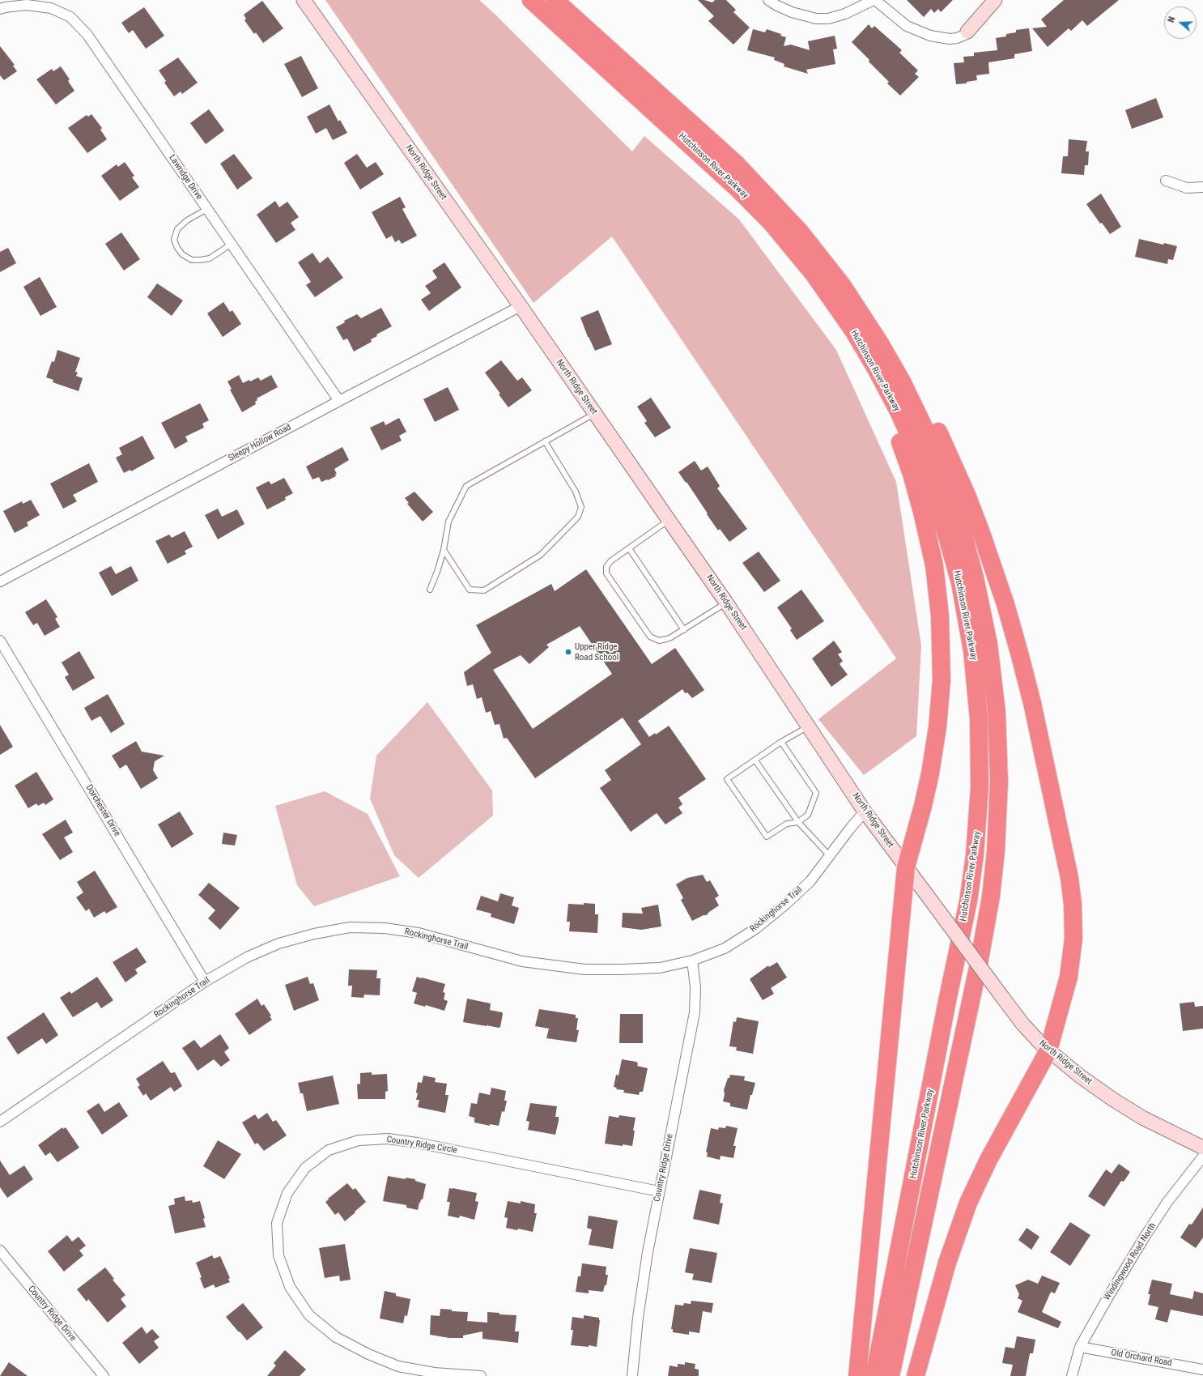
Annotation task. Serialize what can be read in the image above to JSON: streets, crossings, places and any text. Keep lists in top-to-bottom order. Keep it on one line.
{"streets":{"highway":["Hutchinson River Parkway"],"street":["North Ridge Street","Lawridge Drive","Sleepy Hollow Road","Dorchester Drive","Rockinghorse Trail","Country Ridge Circle","Country Ridge Drive","Windingwood Road North","Old Orchard Road"]},"crossings":[["North Ridge Street","Sleepy Hollow Road"],["North Ridge Street","Rockinghorse Trail"],["Lawridge Drive","Sleepy Hollow Road"],["Dorchester Drive","Rockinghorse Trail"],["Rockinghorse Trail","Country Ridge Drive"],["Country Ridge Circle","Country Ridge Drive"],["Windingwood Road North","Old Orchard Road"]],"places":["Upper Ridge Road School"],"north":"left"}
